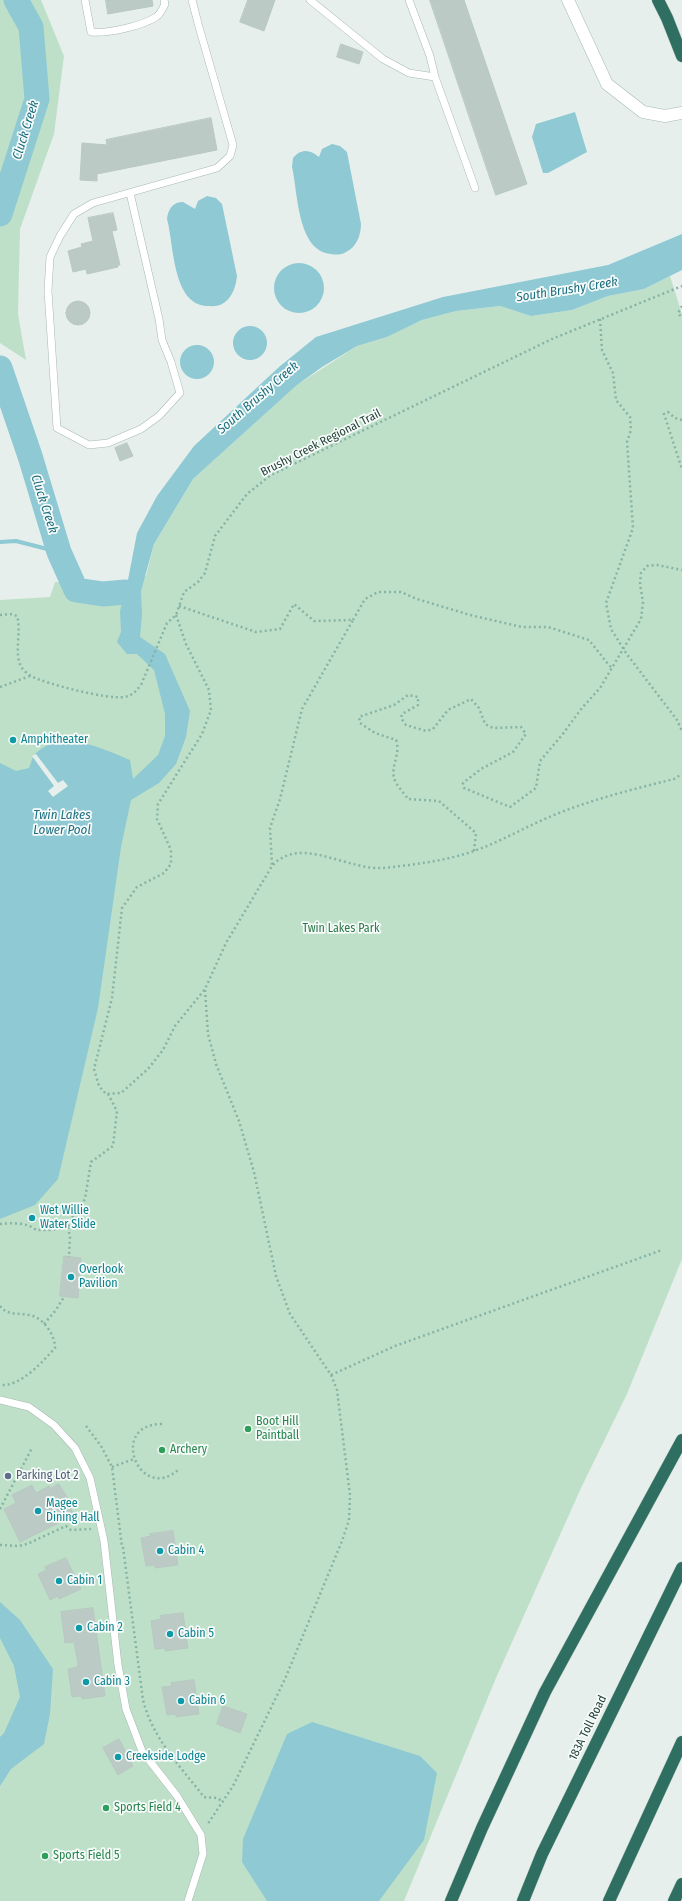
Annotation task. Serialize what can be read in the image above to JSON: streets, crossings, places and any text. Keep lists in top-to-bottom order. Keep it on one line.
{"streets":{"highway":["183A Toll Road"],"path":["Brushy Creek Regional Trail"]},"water":["Cluck Creek","South Brushy Creek","Twin Lakes Lower Pool"],"parks":["Twin Lakes Park"],"places":["Amphitheater","Wet Willie Water Slide","Overlook Pavilion","Boot Hill Paintball","Archery","Parking Lot 2","Magee Dining Hall","Cabin 4","Cabin 1","Cabin 2","Cabin 5","Cabin 3","Cabin 6","Creekside Lodge","Sports Field 4","Sports Field 5"]}
